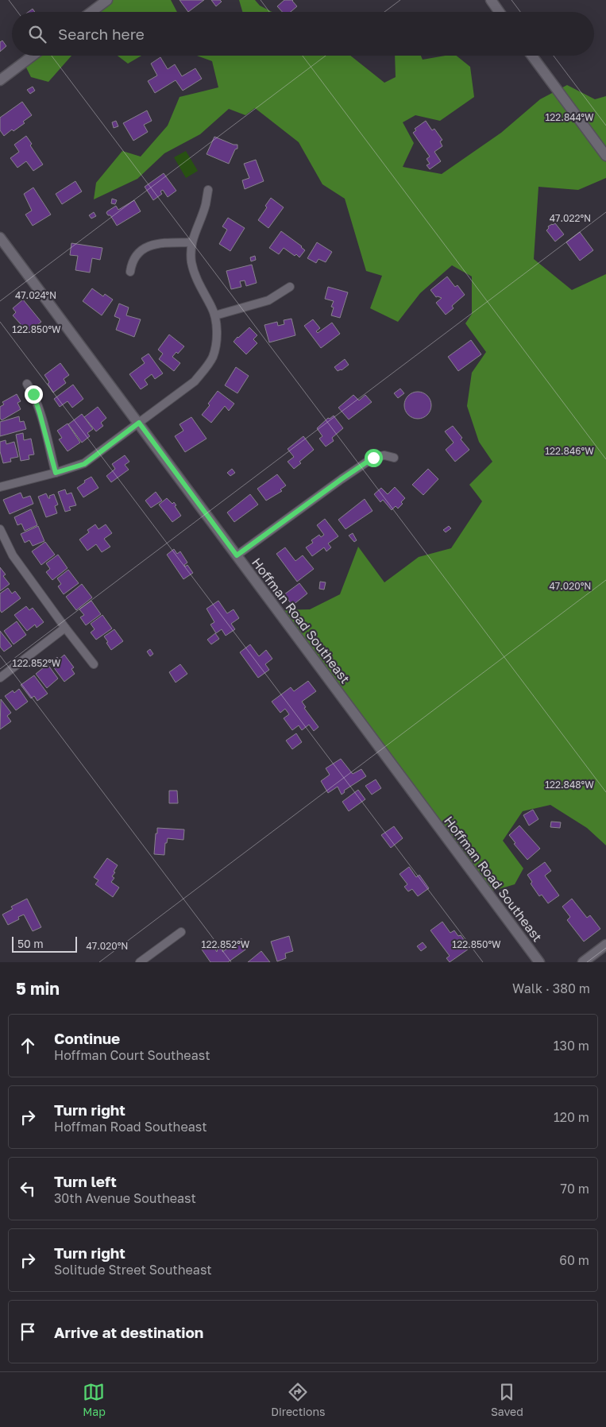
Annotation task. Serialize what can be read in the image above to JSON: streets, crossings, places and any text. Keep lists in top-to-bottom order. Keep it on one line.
{"streets":{"street":["Hoffman Road Southeast"]},"scale_bar":"50 m","page":{"search":"Search here","scale":"50 m","heading":["5 min","Walk · 380 m"],"list":[["Continue","Hoffman Court Southeast","130 m"],["Turn right","Hoffman Road Southeast","120 m"],["Turn left","30th Avenue Southeast","70 m"],["Turn right","Solitude Street Southeast","60 m"],"Arrive at destination"],"nav":["Map","Directions","Saved"]},"coordinates":["122.844°W","47.022°N","47.024°N","122.850°W","122.846°W","47.020°N","122.852°W","122.848°W"]}
